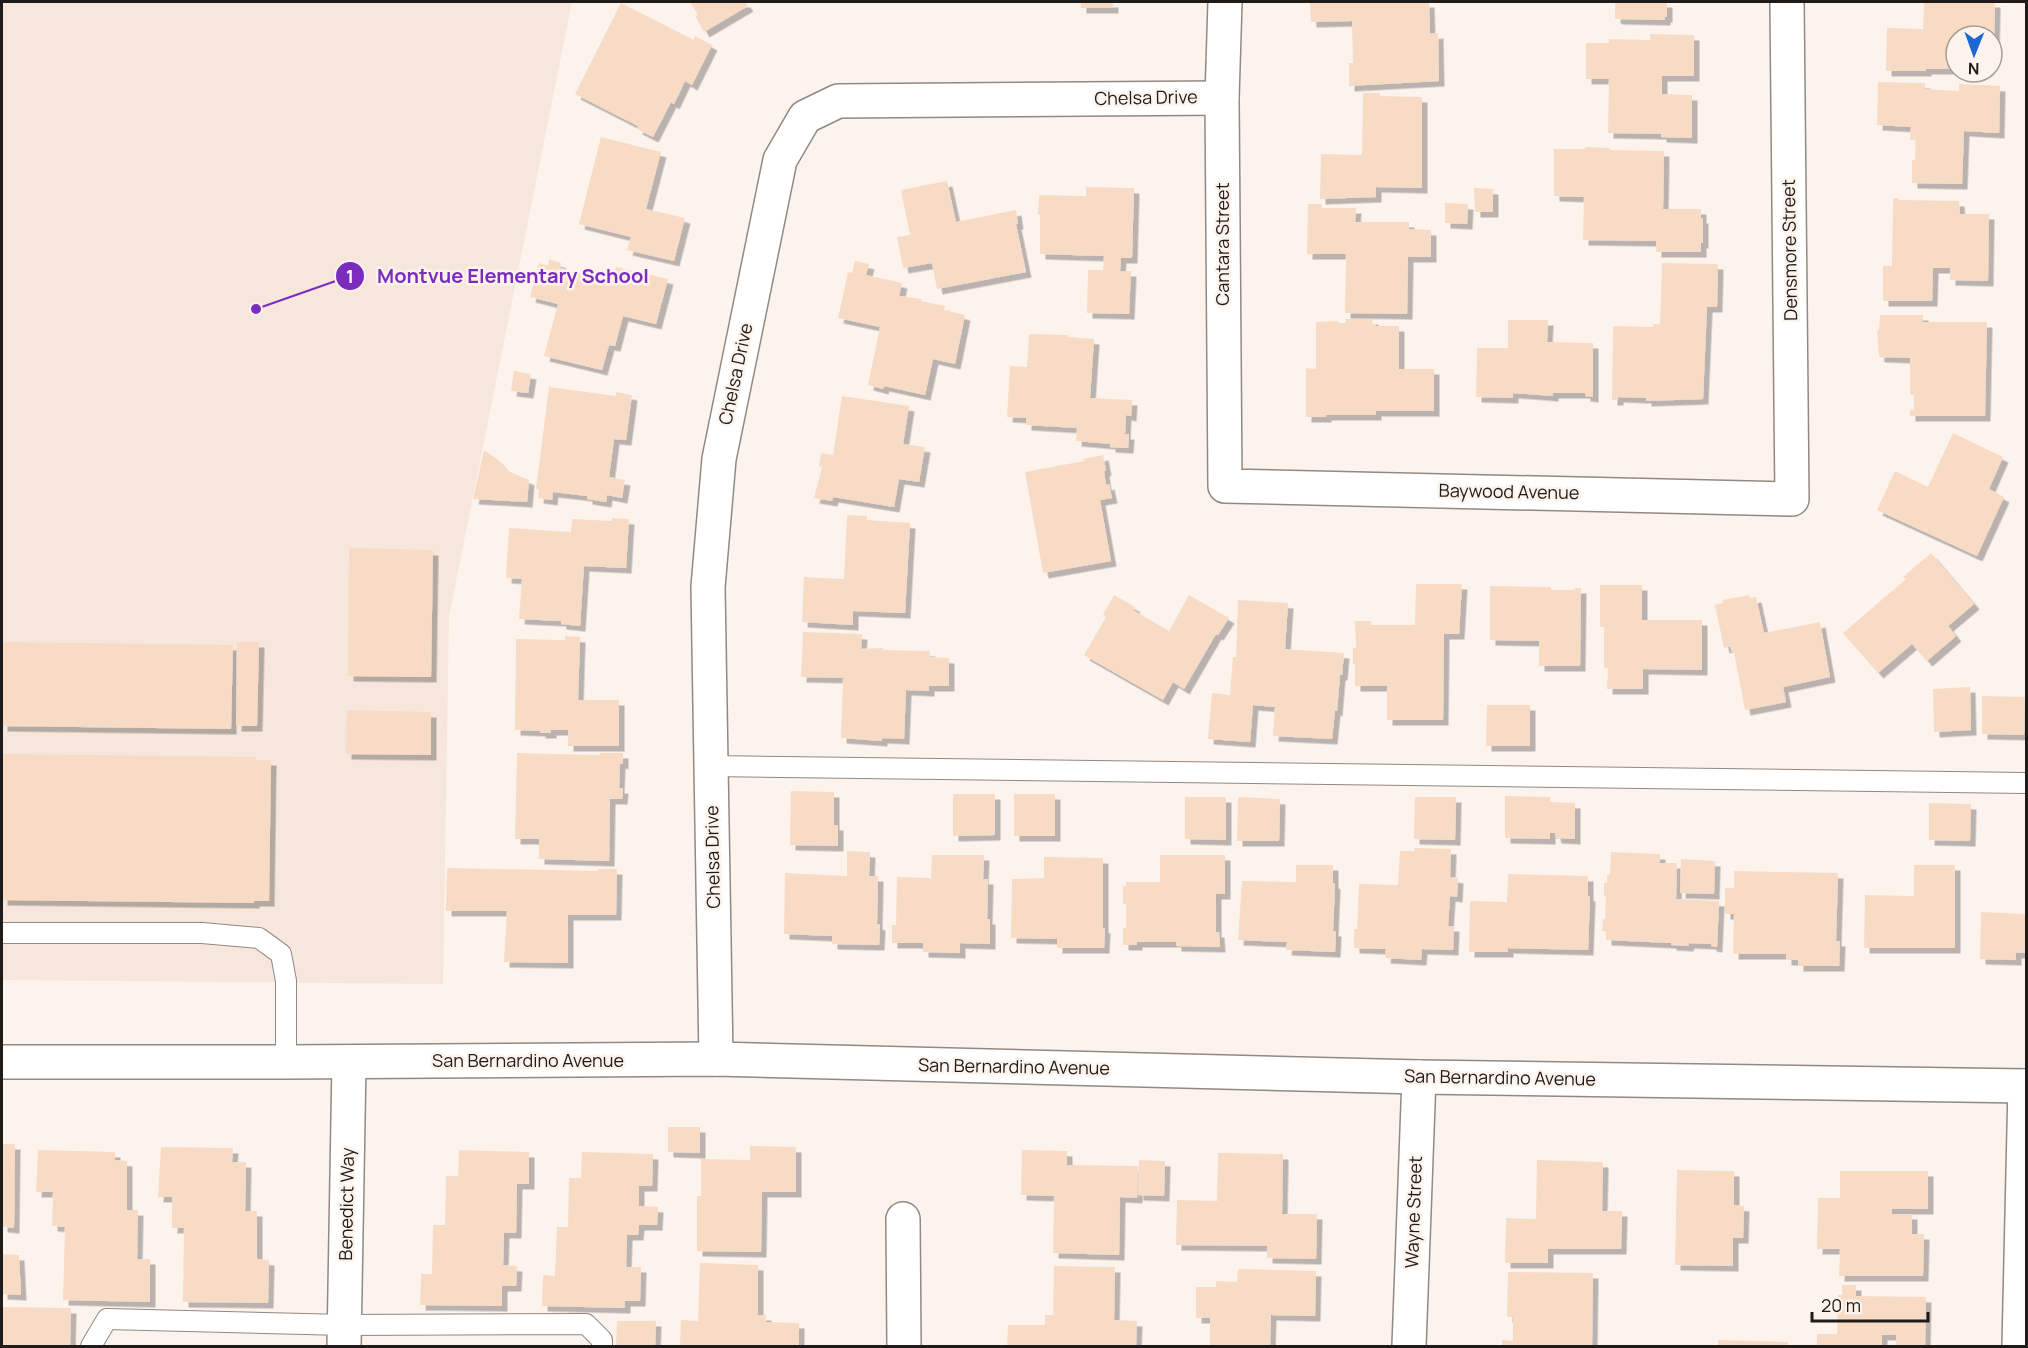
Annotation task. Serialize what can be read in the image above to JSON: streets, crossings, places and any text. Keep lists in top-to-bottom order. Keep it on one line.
{"streets":{"street":["Chelsa Drive","Cantara Street","Densmore Street","Baywood Avenue","San Bernardino Avenue","Benedict Way","Wayne Street"]},"crossings":[["Chelsa Drive","Cantara Street"],["Chelsa Drive","San Bernardino Avenue"],["Cantara Street","Baywood Avenue"],["Densmore Street","Baywood Avenue"],["San Bernardino Avenue","Benedict Way"],["San Bernardino Avenue","Wayne Street"]],"places":["Montvue Elementary School"],"scale_bar":"20 m","north":"bottom"}
